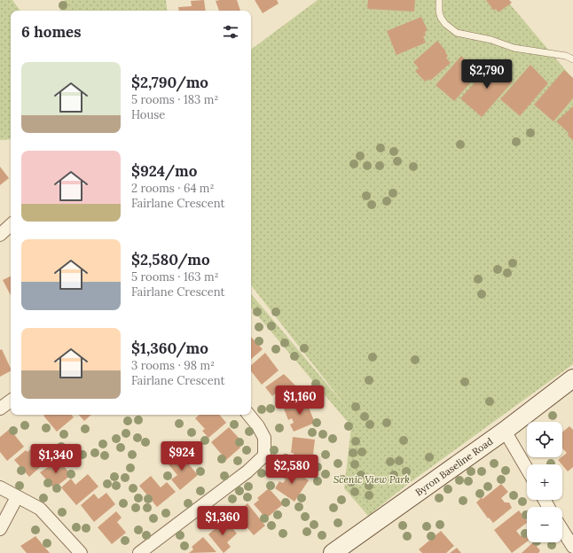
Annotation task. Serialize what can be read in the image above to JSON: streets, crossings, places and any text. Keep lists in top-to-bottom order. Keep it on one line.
{"streets":{"main road":["Byron Baseline Road"]},"parks":["Scenic View Park"],"page":{"heading":"6 homes","list":[{"name":"$2,790/mo","note":"5 rooms · 183 m² · House"},{"name":"$924/mo","note":"2 rooms · 64 m² · Fairlane Crescent"},{"name":"$2,580/mo","note":"5 rooms · 163 m² · Fairlane Crescent"},{"name":"$1,360/mo","note":"3 rooms · 98 m² · Fairlane Crescent"}],"price":["$2,790","$1,160","$924","$1,340","$2,580","$1,360"],"map_buttons":["+","−"]}}
